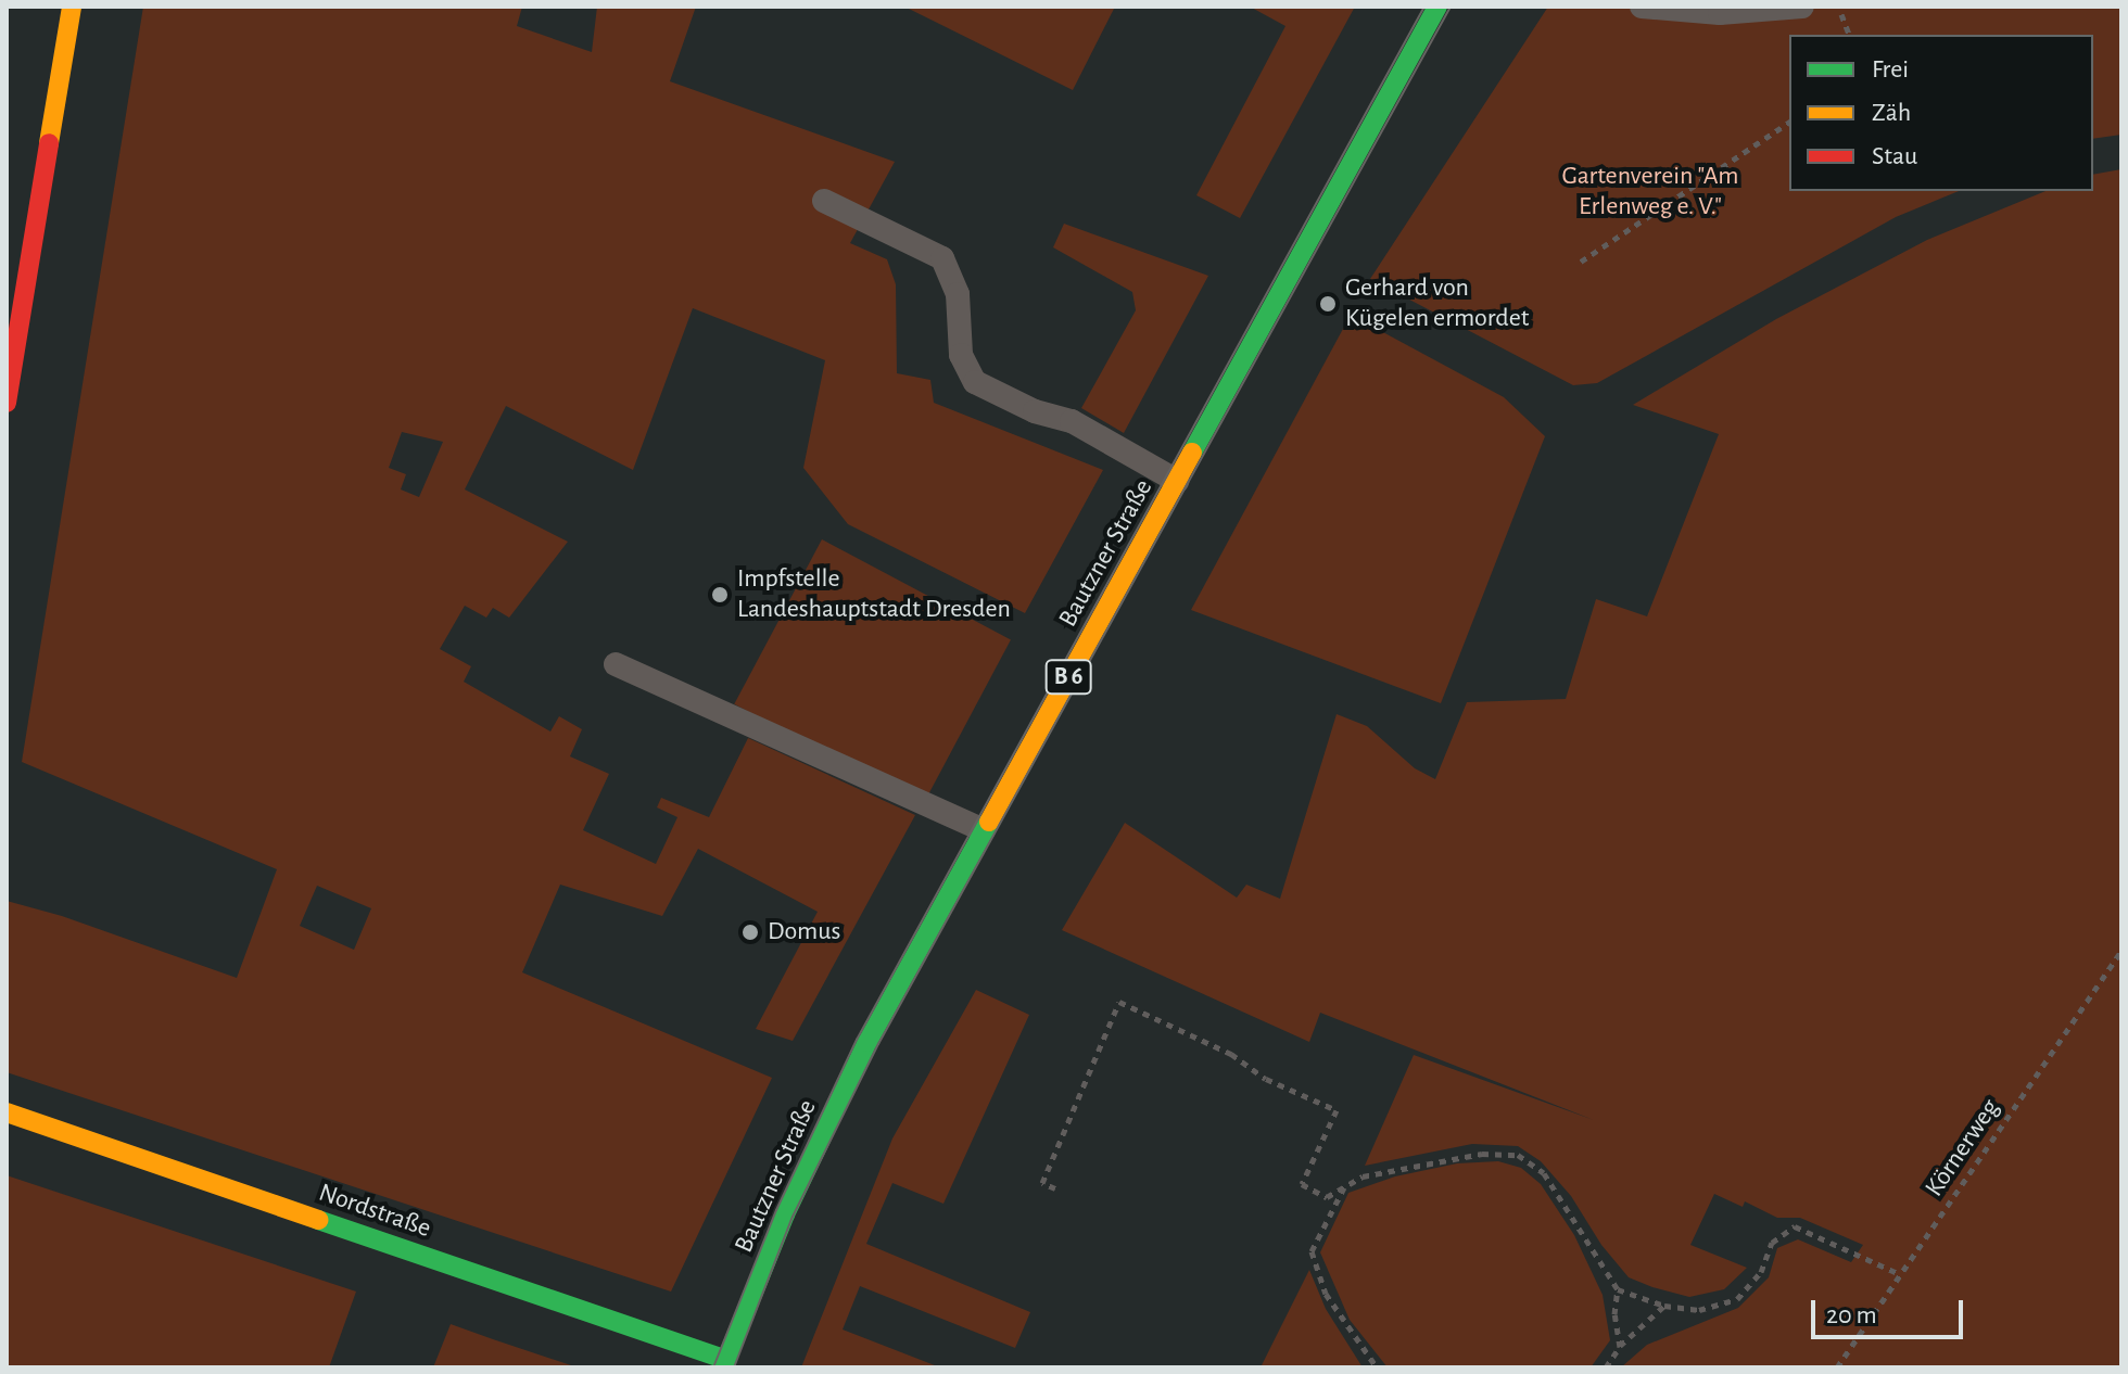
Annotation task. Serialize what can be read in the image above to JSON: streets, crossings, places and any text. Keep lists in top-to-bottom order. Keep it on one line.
{"streets":{"main road":["Bautzner Straße","B 6","Nordstraße"],"path":["Körnerweg"]},"crossings":[["Bautzner Straße","Nordstraße"]],"parks":["Gartenverein \"Am Erlenweg e. V.\""],"places":["Gerhard von Kügelen ermordet","Impfstelle Landeshauptstadt Dresden","Domus"],"legend":["Frei","Zäh","Stau"],"scale_bar":"20 m"}
